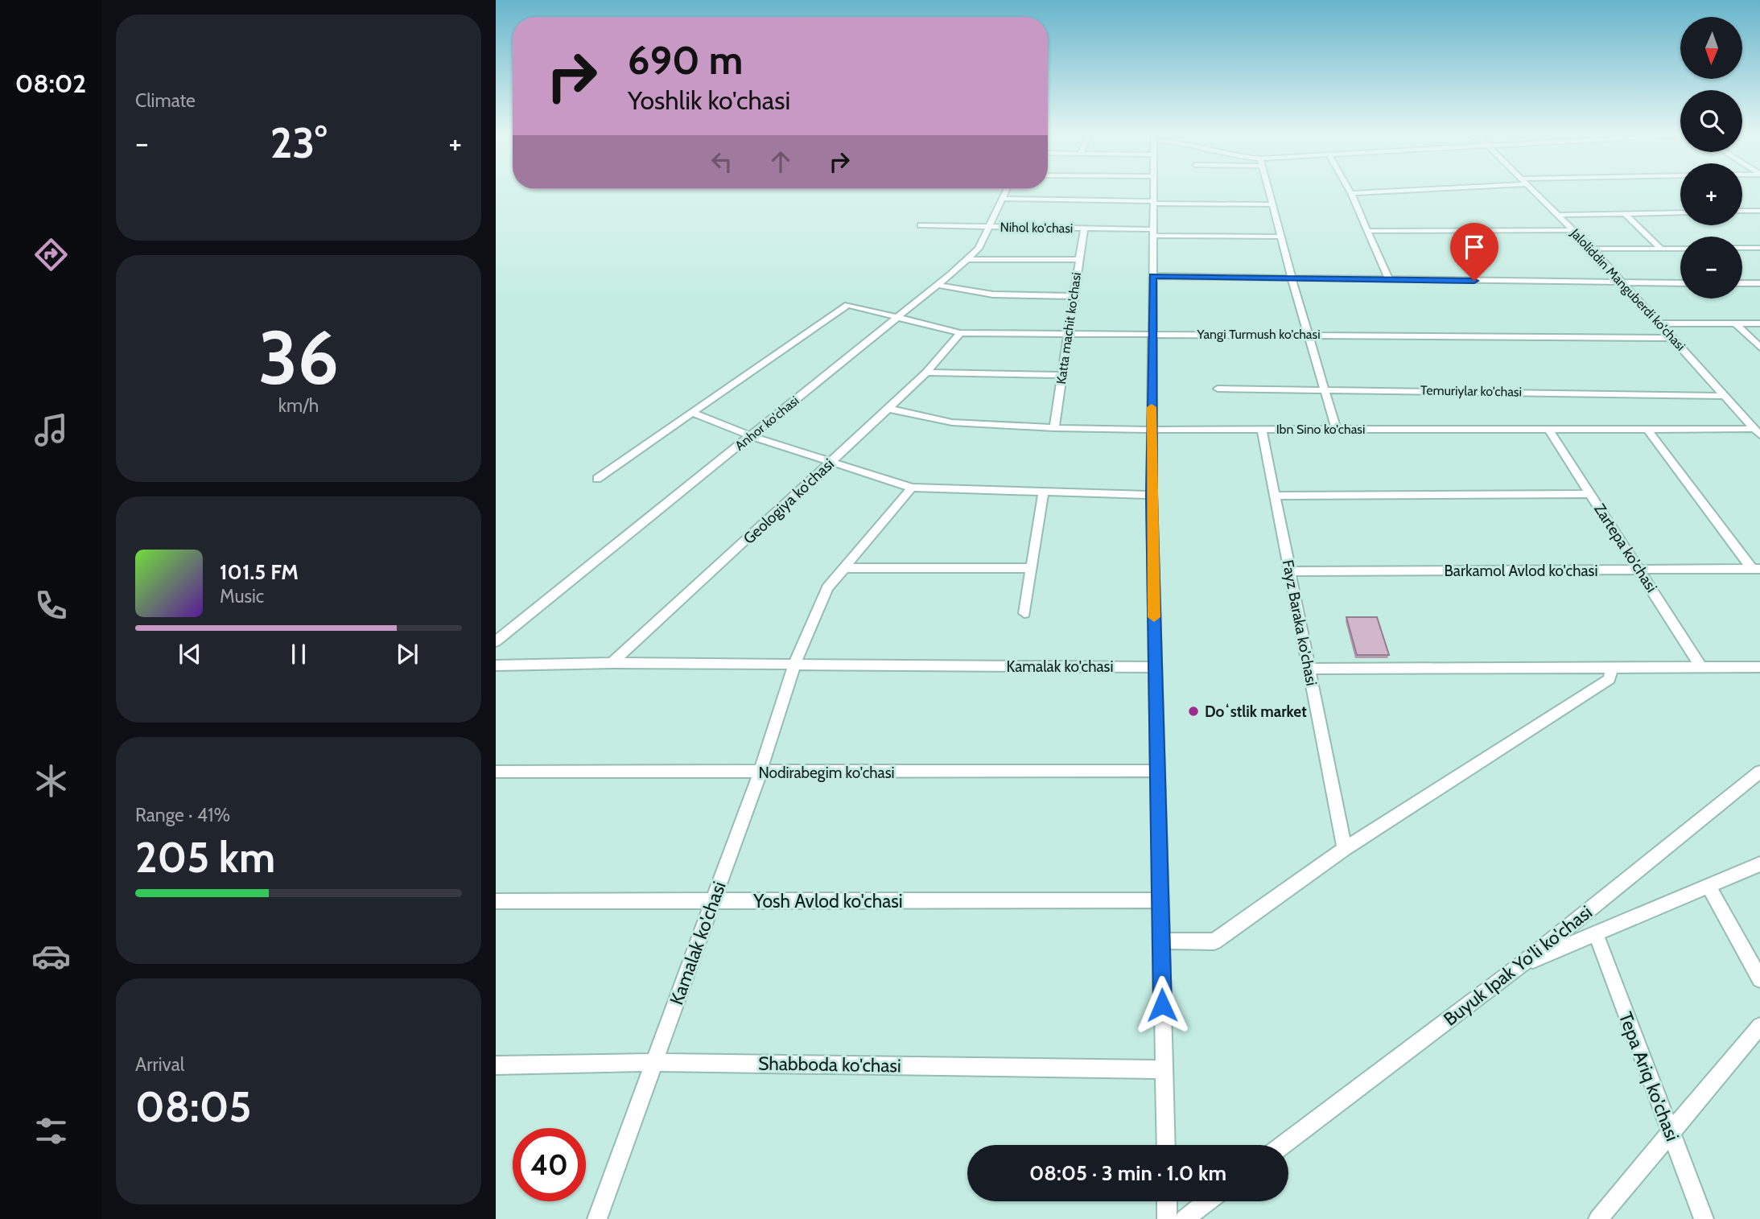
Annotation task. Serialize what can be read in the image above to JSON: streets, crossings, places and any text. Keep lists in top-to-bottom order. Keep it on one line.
{"streets":{"street":["Nihol ko'chasi","Jaloliddin Manguberdi ko'chasi","Katta machit ko'chasi","Yangi Turmush ko'chasi","Temuriylar ko'chasi","Anhor ko'chasi","Ibn Sino ko'chasi","Geologiya ko'chasi","Zartepa ko'chasi","Barkamol Avlod ko'chasi","Fayz Baraka ko'chasi","Kamalak ko'chasi","Nodirabegim ko'chasi","Yosh Avlod ko'chasi","Buyuk Ipak Yo'li ko'chasi","Shabboda ko'chasi","Tepa Ariq ko'chasi"]},"crossings":[["Nihol ko'chasi","Katta machit ko'chasi"],["Nihol ko'chasi","Anhor ko'chasi"],["Jaloliddin Manguberdi ko'chasi","Yangi Turmush ko'chasi"],["Jaloliddin Manguberdi ko'chasi","Temuriylar ko'chasi"],["Jaloliddin Manguberdi ko'chasi","Ibn Sino ko'chasi"],["Katta machit ko'chasi","Yangi Turmush ko'chasi"],["Katta machit ko'chasi","Ibn Sino ko'chasi"],["Yangi Turmush ko'chasi","Anhor ko'chasi"],["Yangi Turmush ko'chasi","Geologiya ko'chasi"],["Ibn Sino ko'chasi","Geologiya ko'chasi"],["Ibn Sino ko'chasi","Zartepa ko'chasi"],["Ibn Sino ko'chasi","Barkamol Avlod ko'chasi"],["Ibn Sino ko'chasi","Fayz Baraka ko'chasi"],["Geologiya ko'chasi","Kamalak ko'chasi"],["Zartepa ko'chasi","Barkamol Avlod ko'chasi"],["Barkamol Avlod ko'chasi","Fayz Baraka ko'chasi"],["Kamalak ko'chasi","Nodirabegim ko'chasi"],["Kamalak ko'chasi","Yosh Avlod ko'chasi"],["Kamalak ko'chasi","Shabboda ko'chasi"]],"places":["Doʻstlik market"],"north":"bottom","page":{"tabs":"08:02","tile":["Climate",["36","km/h"],["Range · 41%","205 km"],["Arrival","08:05"]],"map_buttons":["+","−"],"turn":["690 m","Yoshlik ko'chasi"],"heat":["−","23°","+"],"song":["101.5 FM","Music"],"limit":"40","trip":"08:05 · 3 min · 1.0 km"}}
